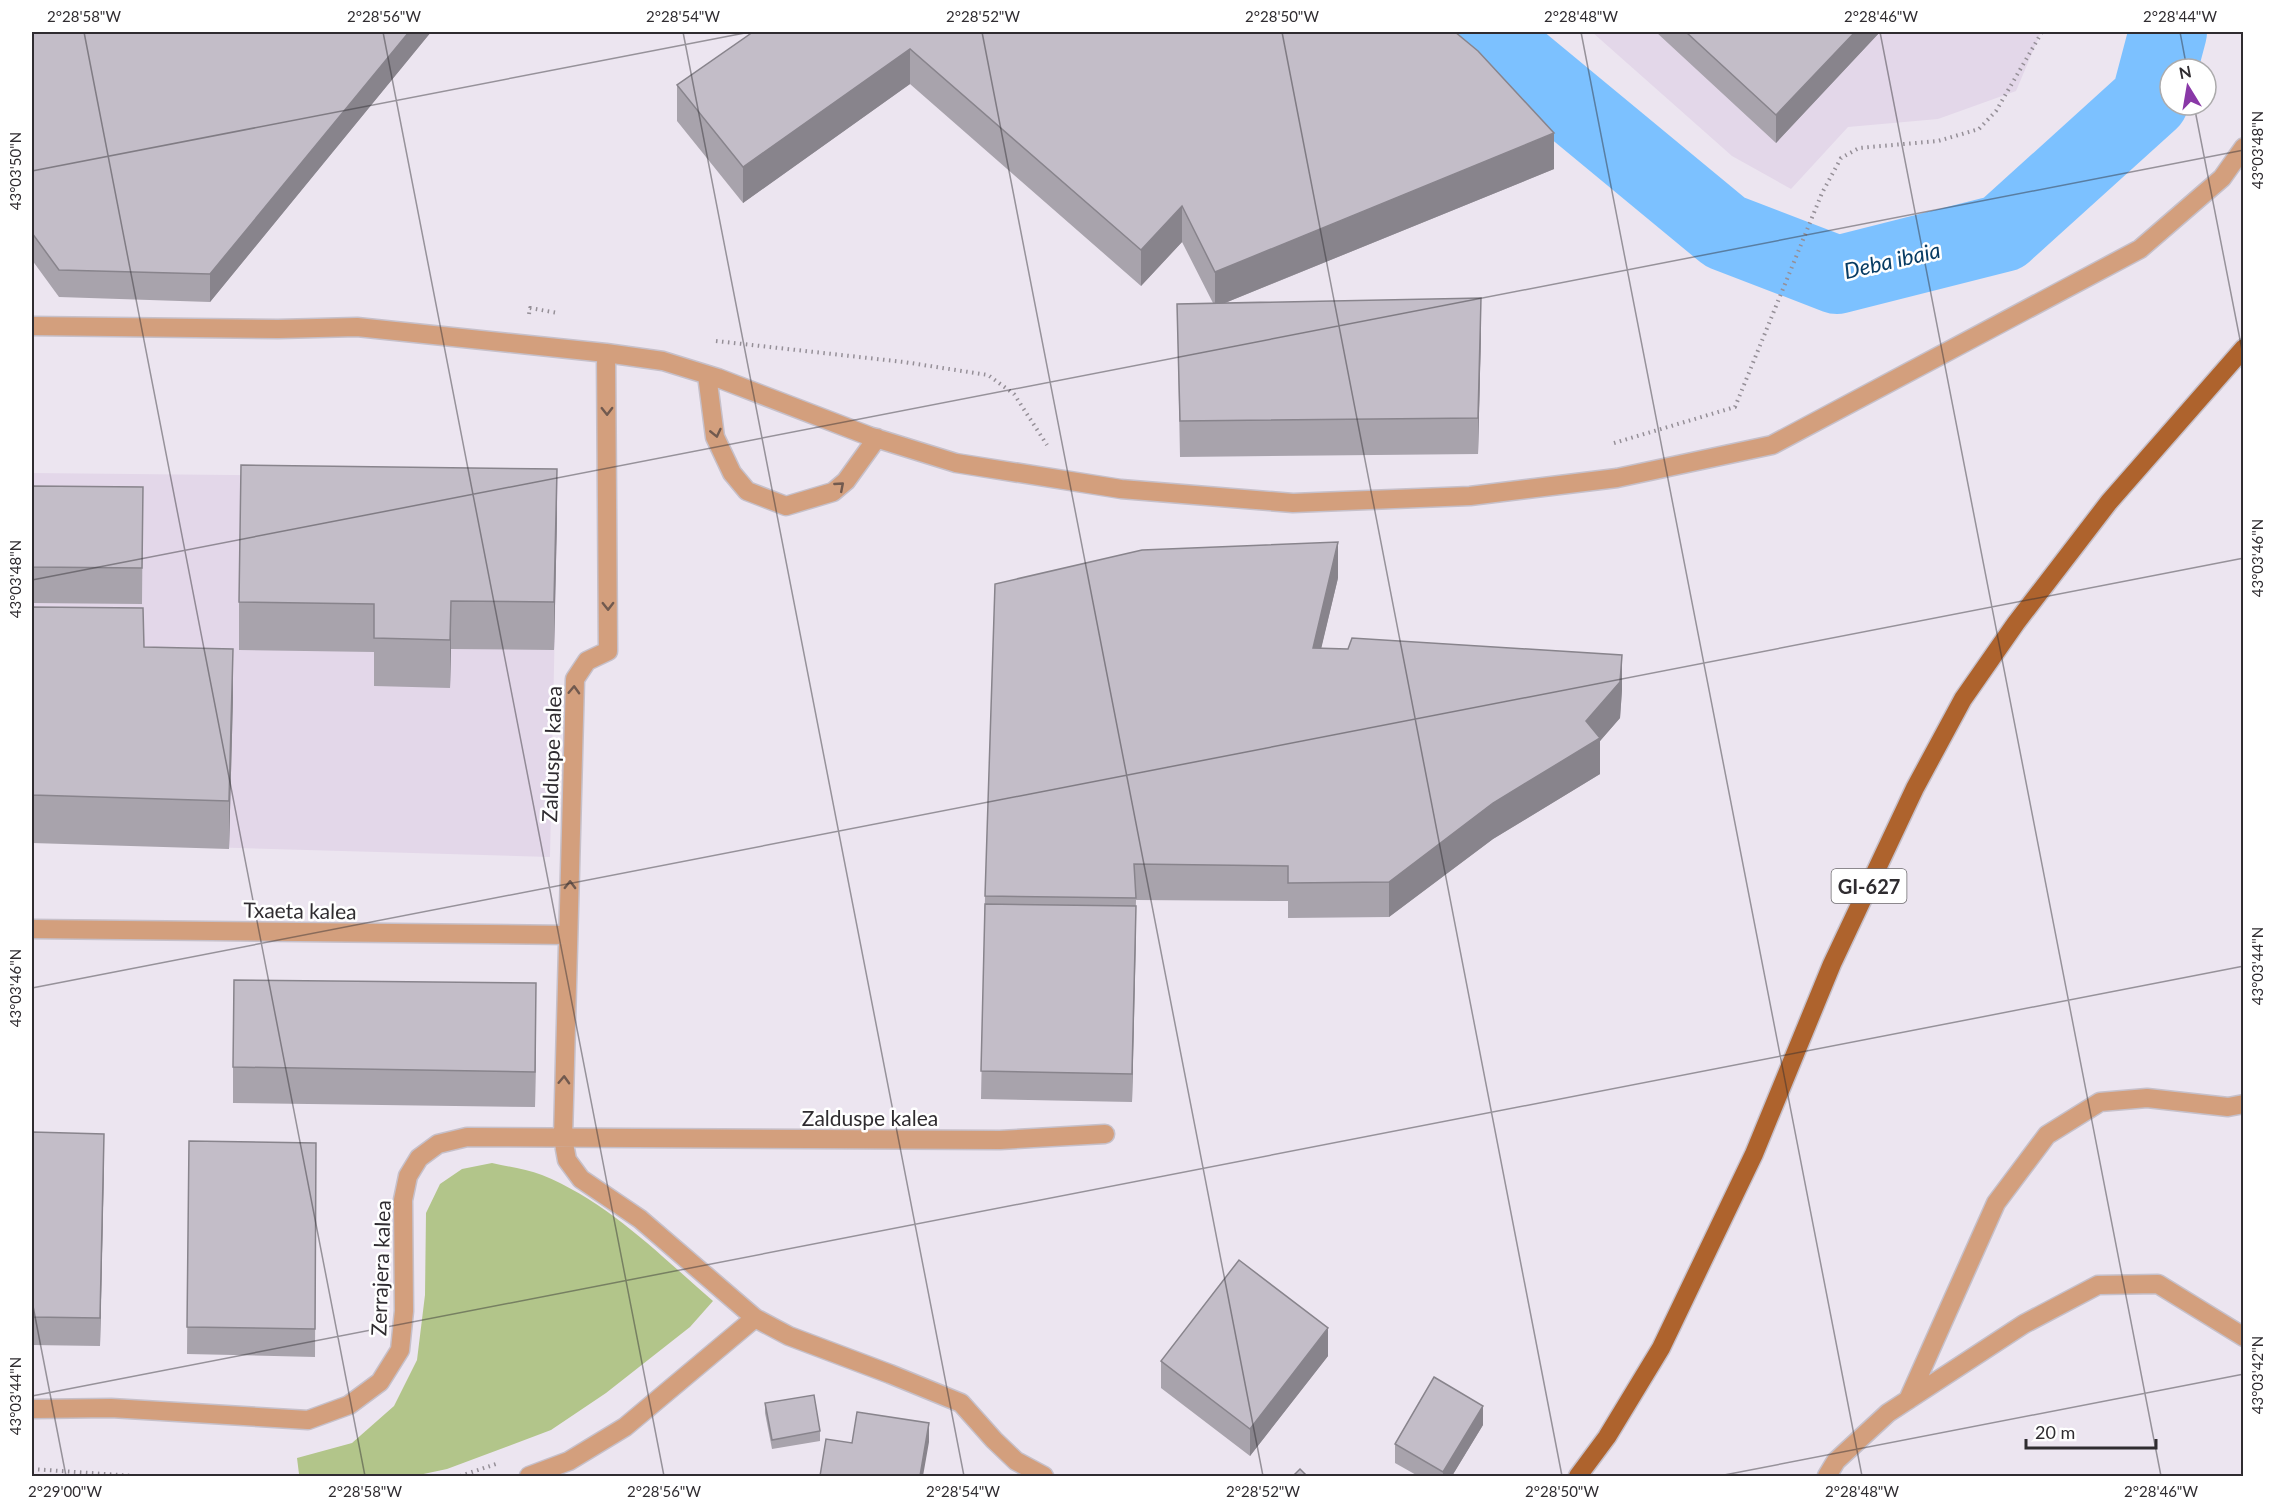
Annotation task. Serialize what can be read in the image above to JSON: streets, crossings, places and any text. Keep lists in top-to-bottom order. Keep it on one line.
{"streets":{"main road":["GI-627"],"street":["Zalduspe kalea","Txaeta kalea","Zerrajera kalea"]},"crossings":[["Zalduspe kalea","Txaeta kalea"],["Zalduspe kalea","Zerrajera kalea"]],"water":["Deba ibaia"],"scale_bar":"20 m","north":"top","coordinates":["2°28'58\"W","2°28'56\"W","2°28'54\"W","2°28'52\"W","2°28'50\"W","2°28'48\"W","2°28'46\"W","2°28'44\"W","43°03'48\"N","43°03'50\"N","43°03'46\"N","43°03'44\"N","43°03'42\"N","2°29'00\"W"]}
